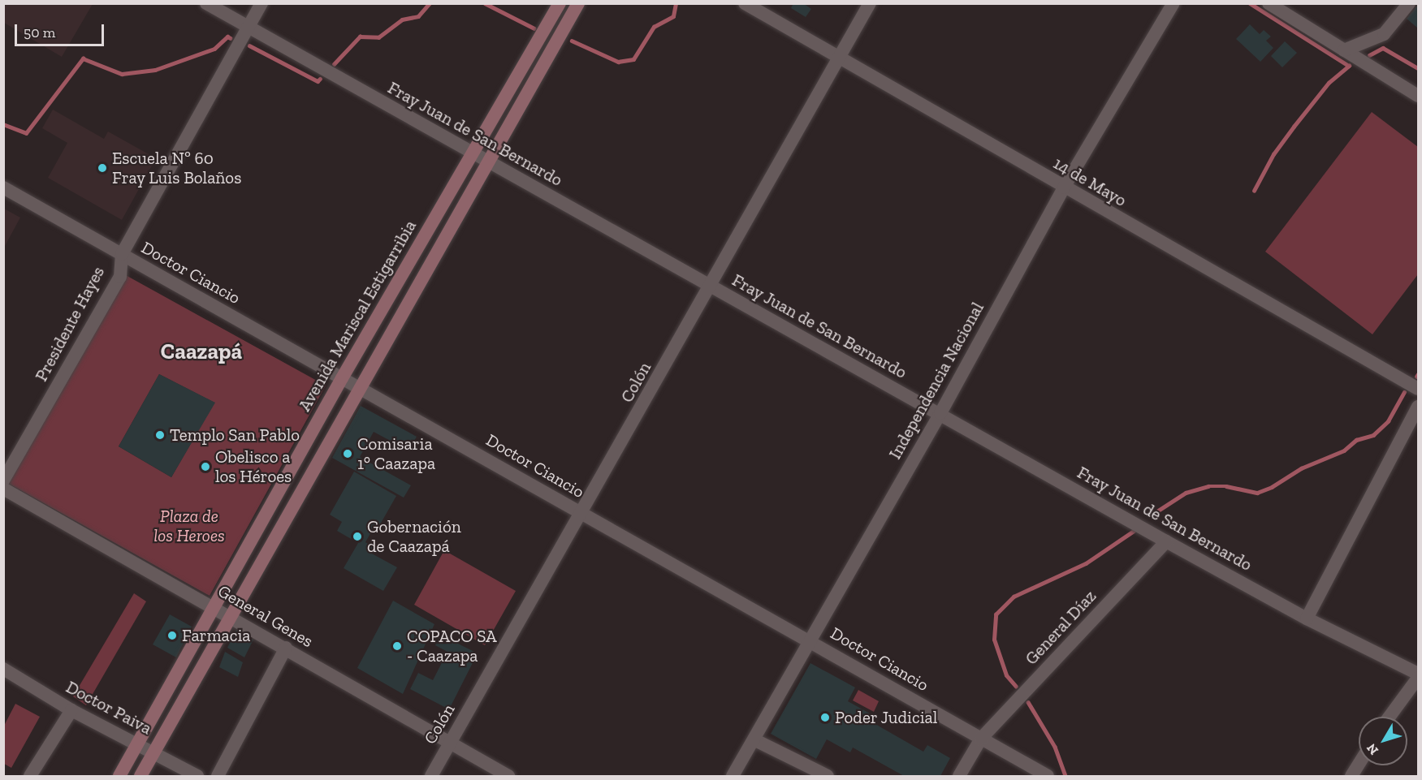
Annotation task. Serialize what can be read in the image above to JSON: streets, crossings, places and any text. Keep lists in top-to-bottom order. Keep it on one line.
{"streets":{"main road":["Avenida Mariscal Estigarribia"],"street":["Fray Juan de San Bernardo","14 de Mayo","Doctor Ciancio","Presidente Hayes","Independencia Nacional","Colón","General Genes","General Díaz","Doctor Paiva"]},"crossings":[["Fray Juan de San Bernardo","Avenida Mariscal Estigarribia"],["Fray Juan de San Bernardo","Presidente Hayes"],["Fray Juan de San Bernardo","Independencia Nacional"],["Fray Juan de San Bernardo","Colón"],["Fray Juan de San Bernardo","General Díaz"],["14 de Mayo","Independencia Nacional"],["14 de Mayo","Colón"],["Doctor Ciancio","Avenida Mariscal Estigarribia"],["Doctor Ciancio","Presidente Hayes"],["Doctor Ciancio","Independencia Nacional"],["Doctor Ciancio","Colón"],["Doctor Ciancio","General Díaz"],["Avenida Mariscal Estigarribia","General Genes"],["Avenida Mariscal Estigarribia","Doctor Paiva"],["Colón","General Genes"]],"districts":["Caazapá"],"parks":["Plaza de los Heroes"],"places":["Escuela Nº 60 Fray Luis Bolaños","Templo San Pablo","Comisaria 1° Caazapa","Obelisco a los Héroes","Gobernación de Caazapá","Farmacia","COPACO SA - Caazapa","Poder Judicial"],"scale_bar":"50 m","north":"bottom left"}
